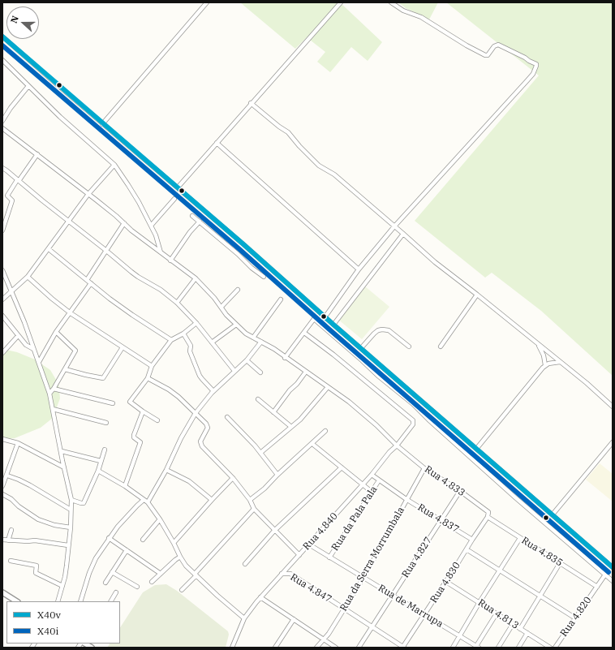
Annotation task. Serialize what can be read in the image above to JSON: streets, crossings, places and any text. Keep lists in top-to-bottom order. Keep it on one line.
{"streets":{"street":["Rua 4.833","Rua da Pala Pala","Rua 4.837","Rua 4.840","Rua 4.835","Rua 4.827","Rua da Serra Morrumbala","Rua 4.830","Rua 4.847","Rua de Marrupa","Rua 4.813","Rua 4.820"]},"crossings":[["Rua 4.833","Rua 4.840"],["Rua 4.833","Rua 4.835"],["Rua 4.833","Rua 4.827"],["Rua 4.833","Rua da Serra Morrumbala"],["Rua 4.833","Rua 4.830"],["Rua da Pala Pala","Rua 4.837"],["Rua da Pala Pala","Rua de Marrupa"],["Rua 4.837","Rua 4.840"],["Rua 4.837","Rua 4.827"],["Rua 4.837","Rua da Serra Morrumbala"],["Rua 4.837","Rua 4.830"],["Rua 4.840","Rua 4.847"],["Rua 4.840","Rua de Marrupa"],["Rua 4.835","Rua 4.830"],["Rua 4.835","Rua 4.820"],["Rua 4.827","Rua 4.847"],["Rua 4.827","Rua de Marrupa"],["Rua da Serra Morrumbala","Rua 4.847"],["Rua da Serra Morrumbala","Rua de Marrupa"],["Rua 4.830","Rua 4.847"],["Rua 4.830","Rua de Marrupa"],["Rua 4.830","Rua 4.813"]],"lines":["transit line X40v","transit line X40i"],"legend":["X40v","X40i"],"north":"left"}
